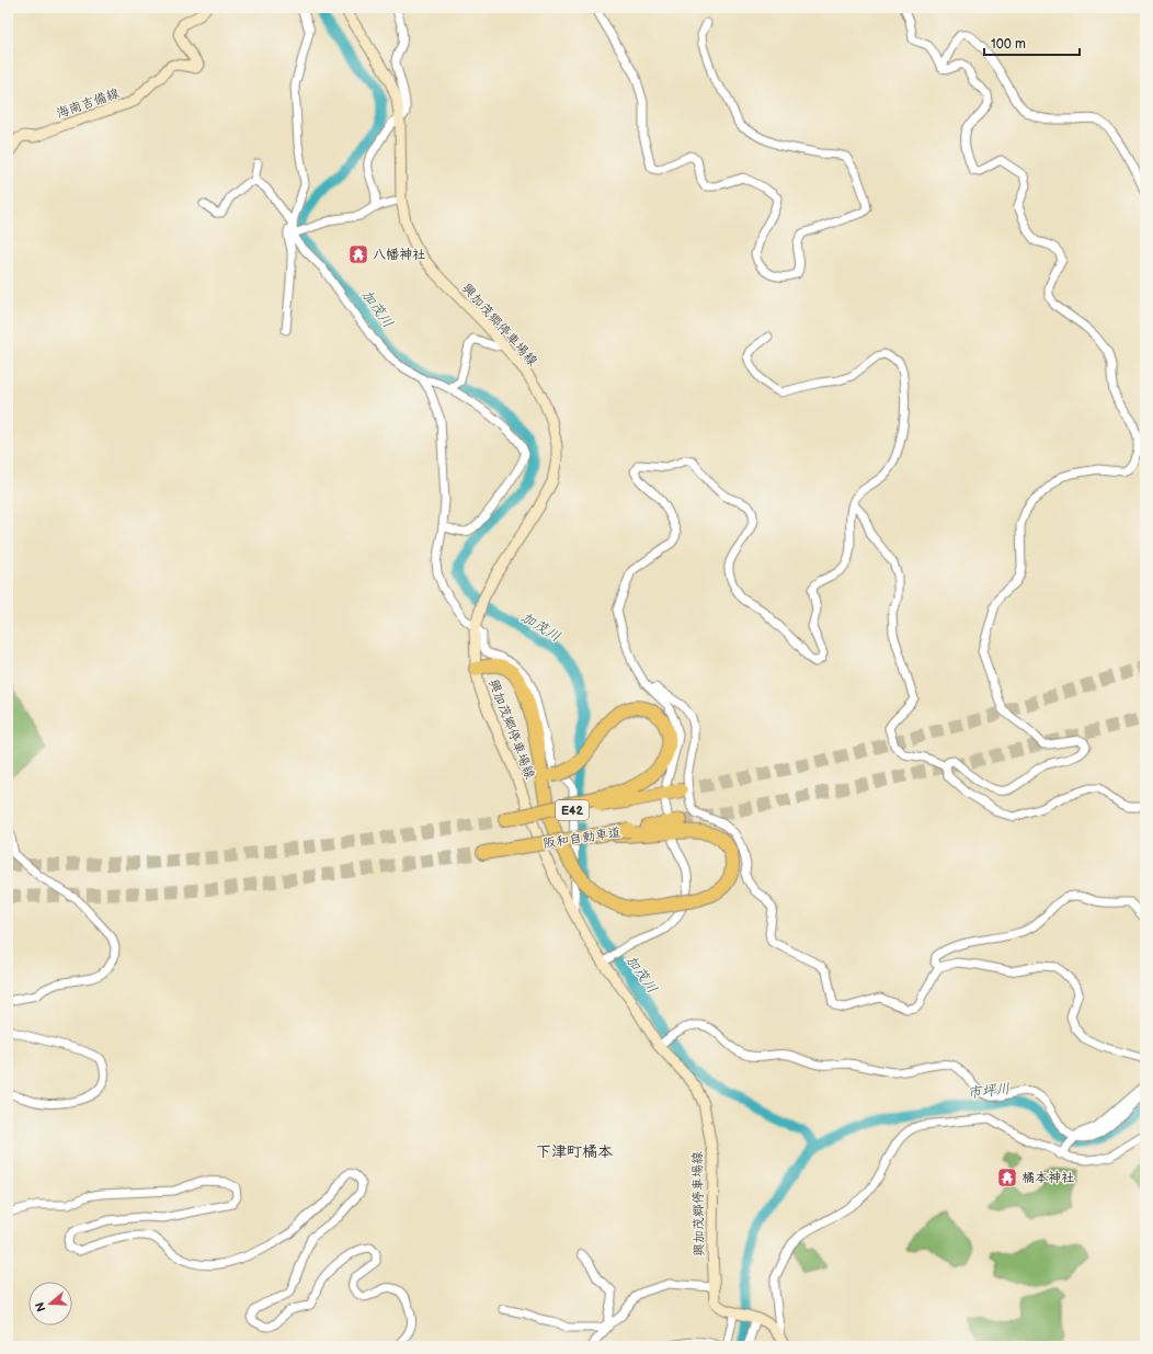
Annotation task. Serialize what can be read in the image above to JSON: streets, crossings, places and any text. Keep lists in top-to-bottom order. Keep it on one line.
{"streets":{"highway":["E42","阪和自動車道"],"main road":["海南吉備線","興加茂郷停車場線"]},"districts":["下津町橘本"],"water":["加茂川","市坪川"],"places":{"temple":["八幡神社","橘本神社"]},"scale_bar":"100 m","north":"left"}
